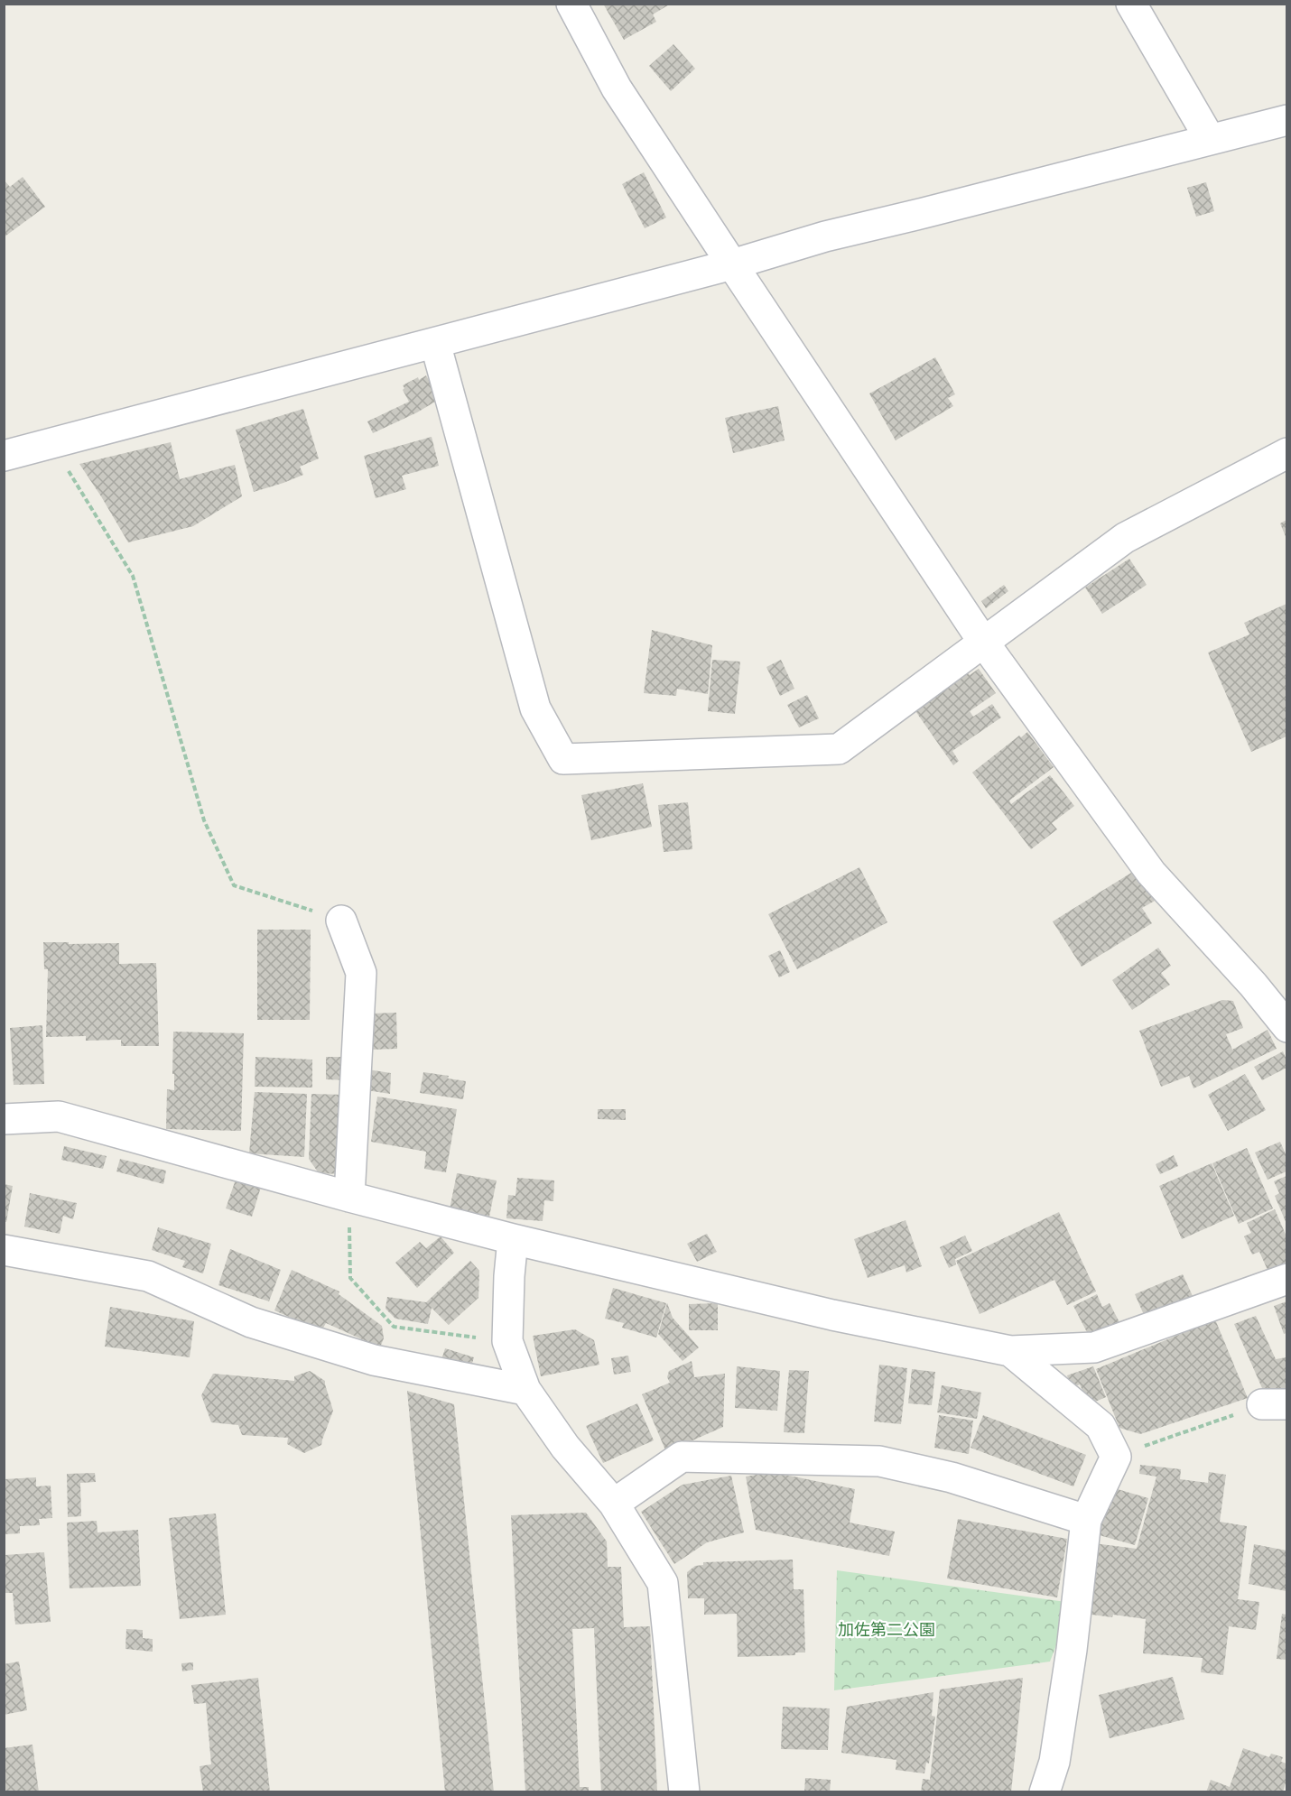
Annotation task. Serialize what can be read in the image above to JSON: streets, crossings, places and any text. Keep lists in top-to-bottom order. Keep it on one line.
{"parks":["加佐第二公園"]}
